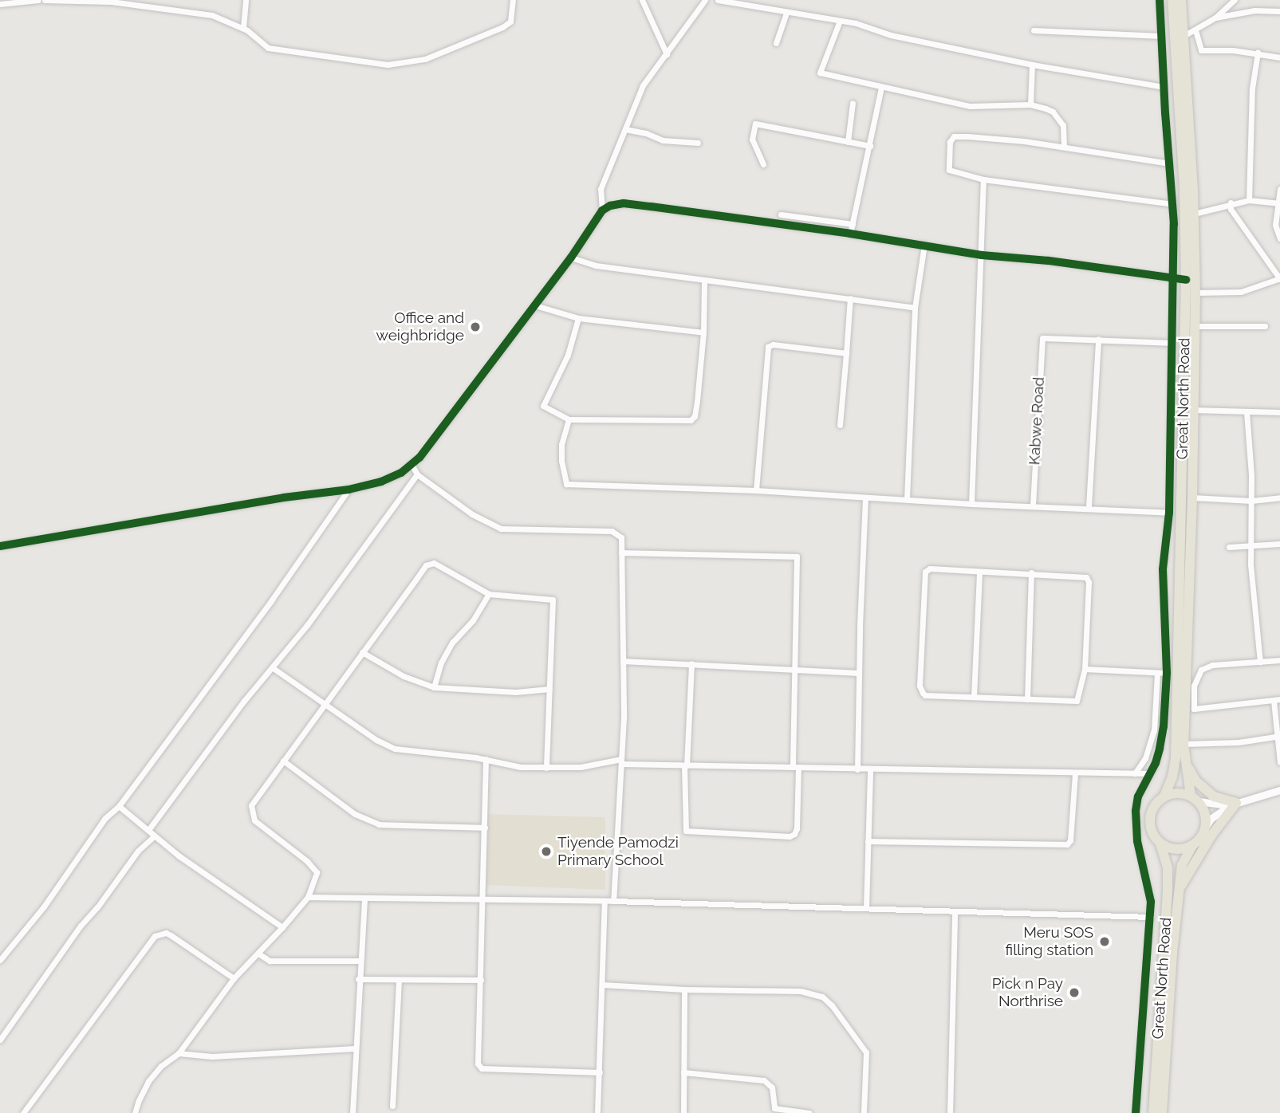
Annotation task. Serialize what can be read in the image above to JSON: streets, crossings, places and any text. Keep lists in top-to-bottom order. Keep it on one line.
{"streets":{"main road":["Great North Road"],"street":["Kabwe Road"]},"places":["Office and weighbridge","Tiyende Pamodzi Primary School","Meru SOS filling station","Pick n Pay Northrise"]}
